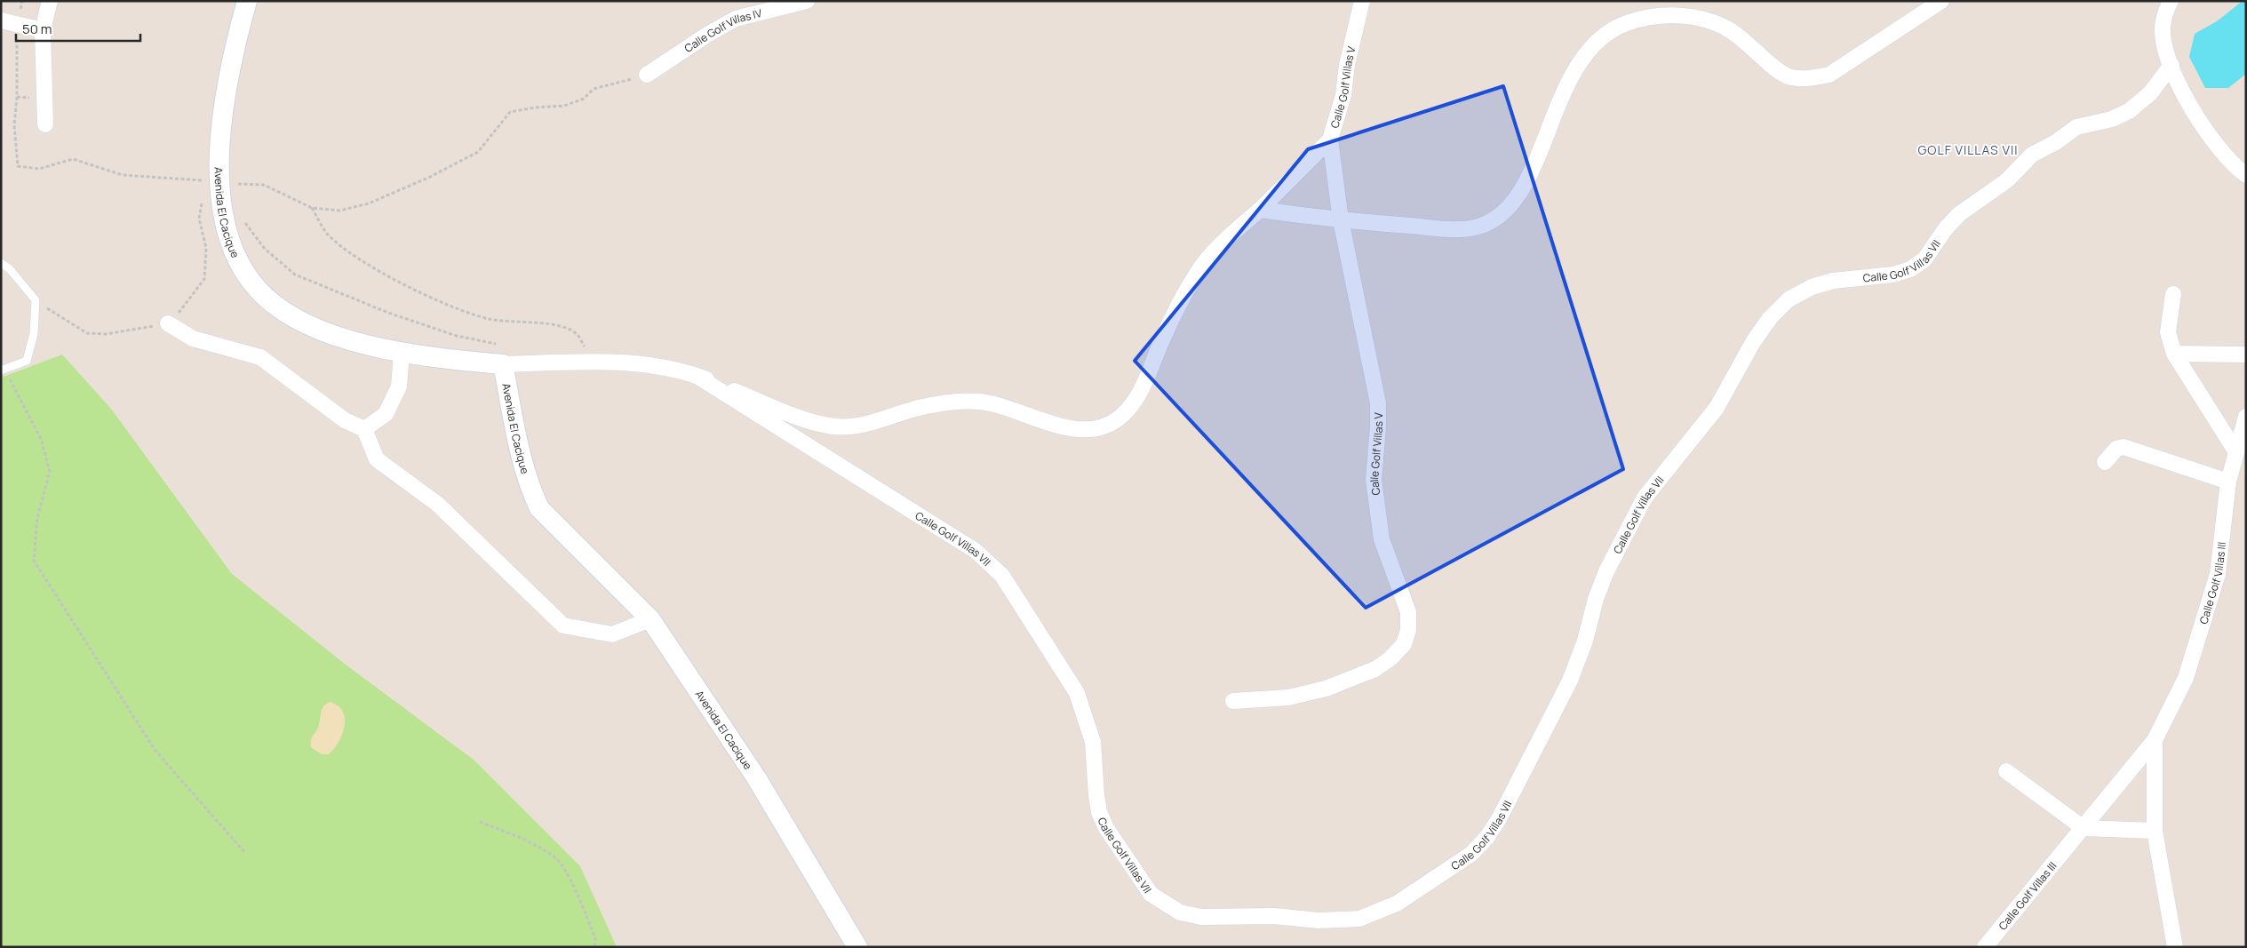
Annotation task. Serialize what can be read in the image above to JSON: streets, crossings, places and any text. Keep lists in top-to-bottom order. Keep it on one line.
{"streets":{"street":["Calle Golf Villas IV","Calle Golf Villas V","Avenida El Cacique","Calle Golf Villas VII","Calle Golf Villas III"]},"districts":["GOLF VILLAS VII"],"scale_bar":"50 m"}
